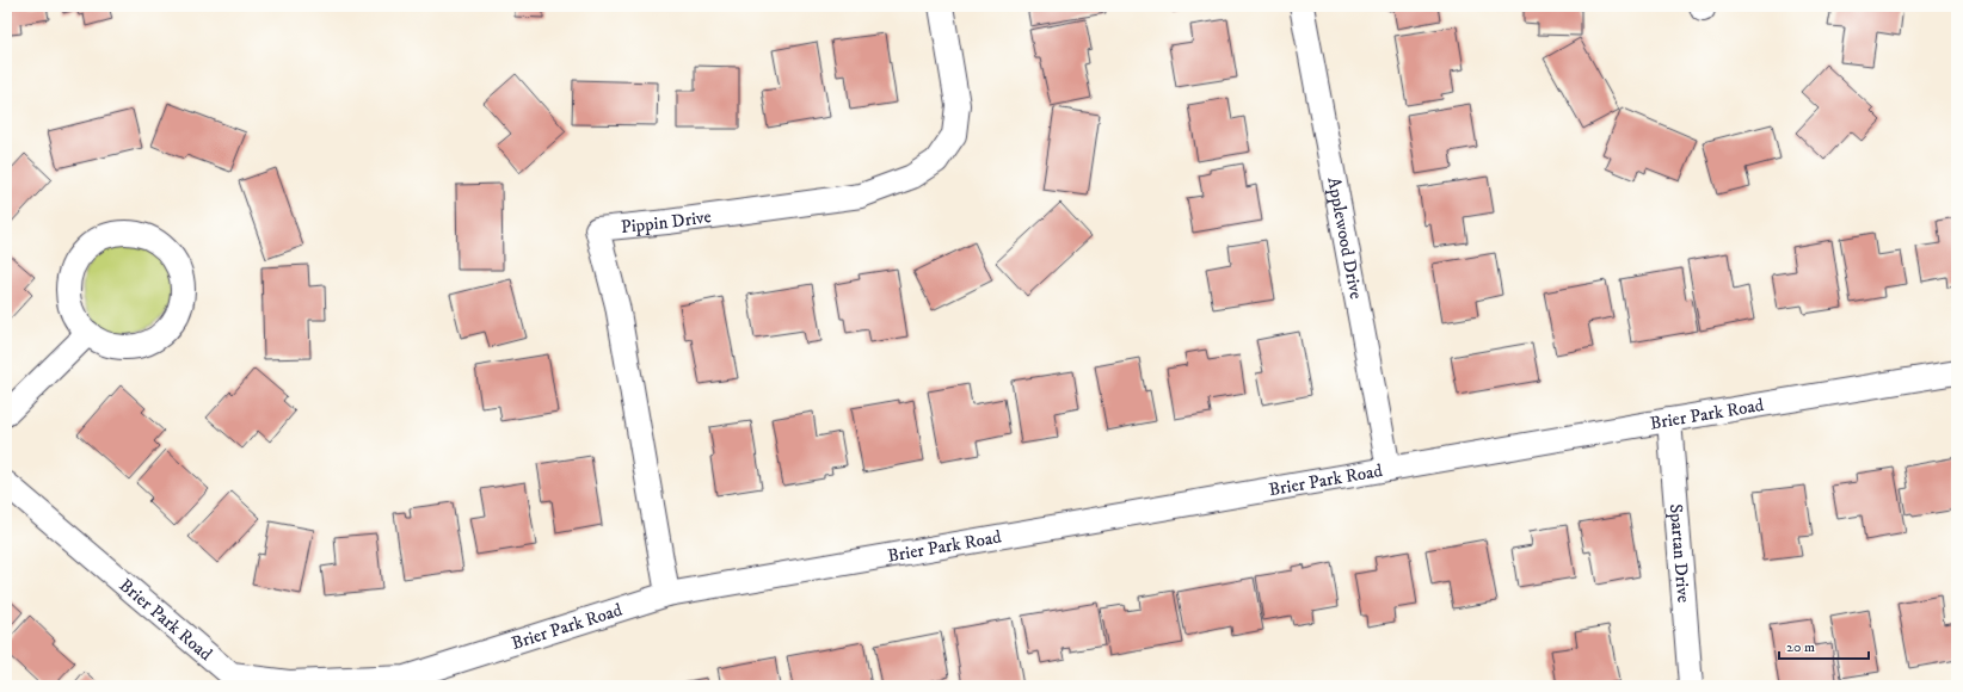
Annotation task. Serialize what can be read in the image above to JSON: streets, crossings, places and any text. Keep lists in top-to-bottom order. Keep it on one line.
{"streets":{"street":["Pippin Drive","Applewood Drive","Brier Park Road","Spartan Drive"]},"crossings":[["Pippin Drive","Brier Park Road"],["Applewood Drive","Brier Park Road"],["Brier Park Road","Spartan Drive"]],"scale_bar":"20 m"}
